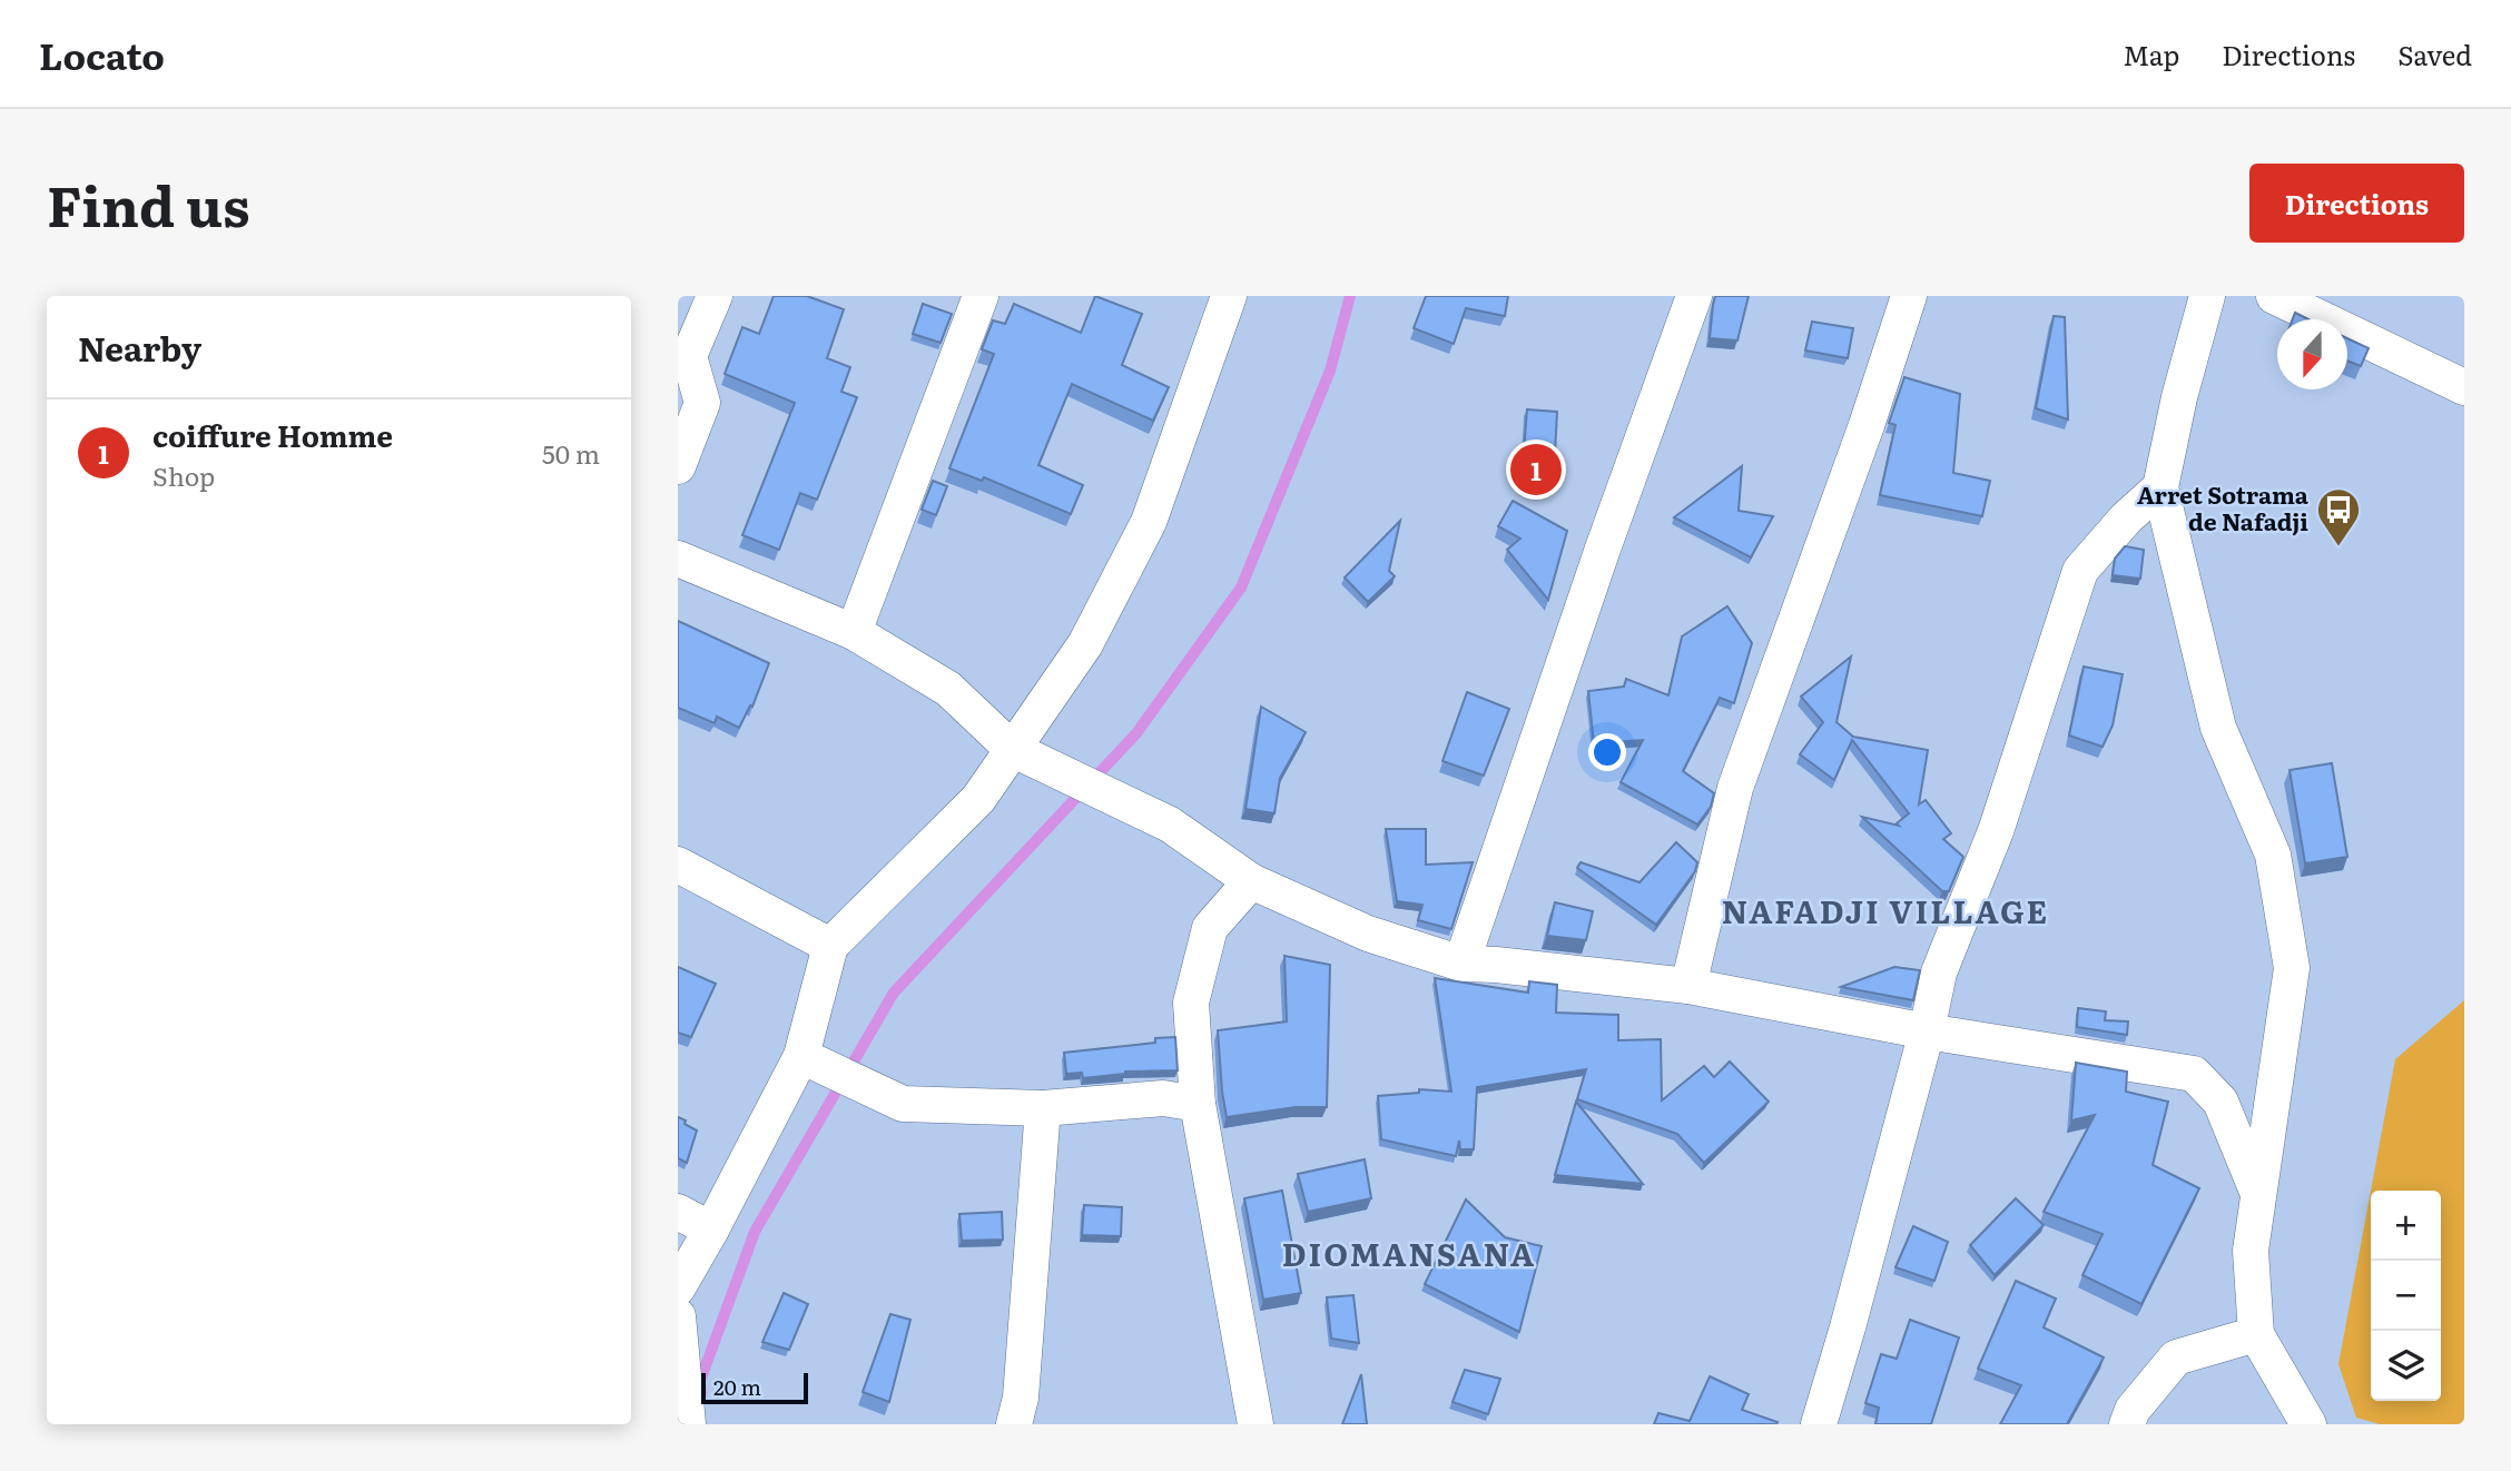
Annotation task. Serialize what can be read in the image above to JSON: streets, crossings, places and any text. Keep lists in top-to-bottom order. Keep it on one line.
{"districts":["NAFADJI VILLAGE","DIOMANSANA"],"places":{"bus stop":["Arret Sotrama de Nafadji"]},"scale_bar":"20 m","north":"bottom","page":{"header":"Locato","nav":["Map","Directions","Saved"],"title":"Find us","buttons":"Directions","heading":"Nearby","list":[{"mark":"1","name":"coiffure Homme","note":"Shop","value":"50 m"}],"pins":"1","map_buttons":["+","−"],"scale":"20 m"}}
